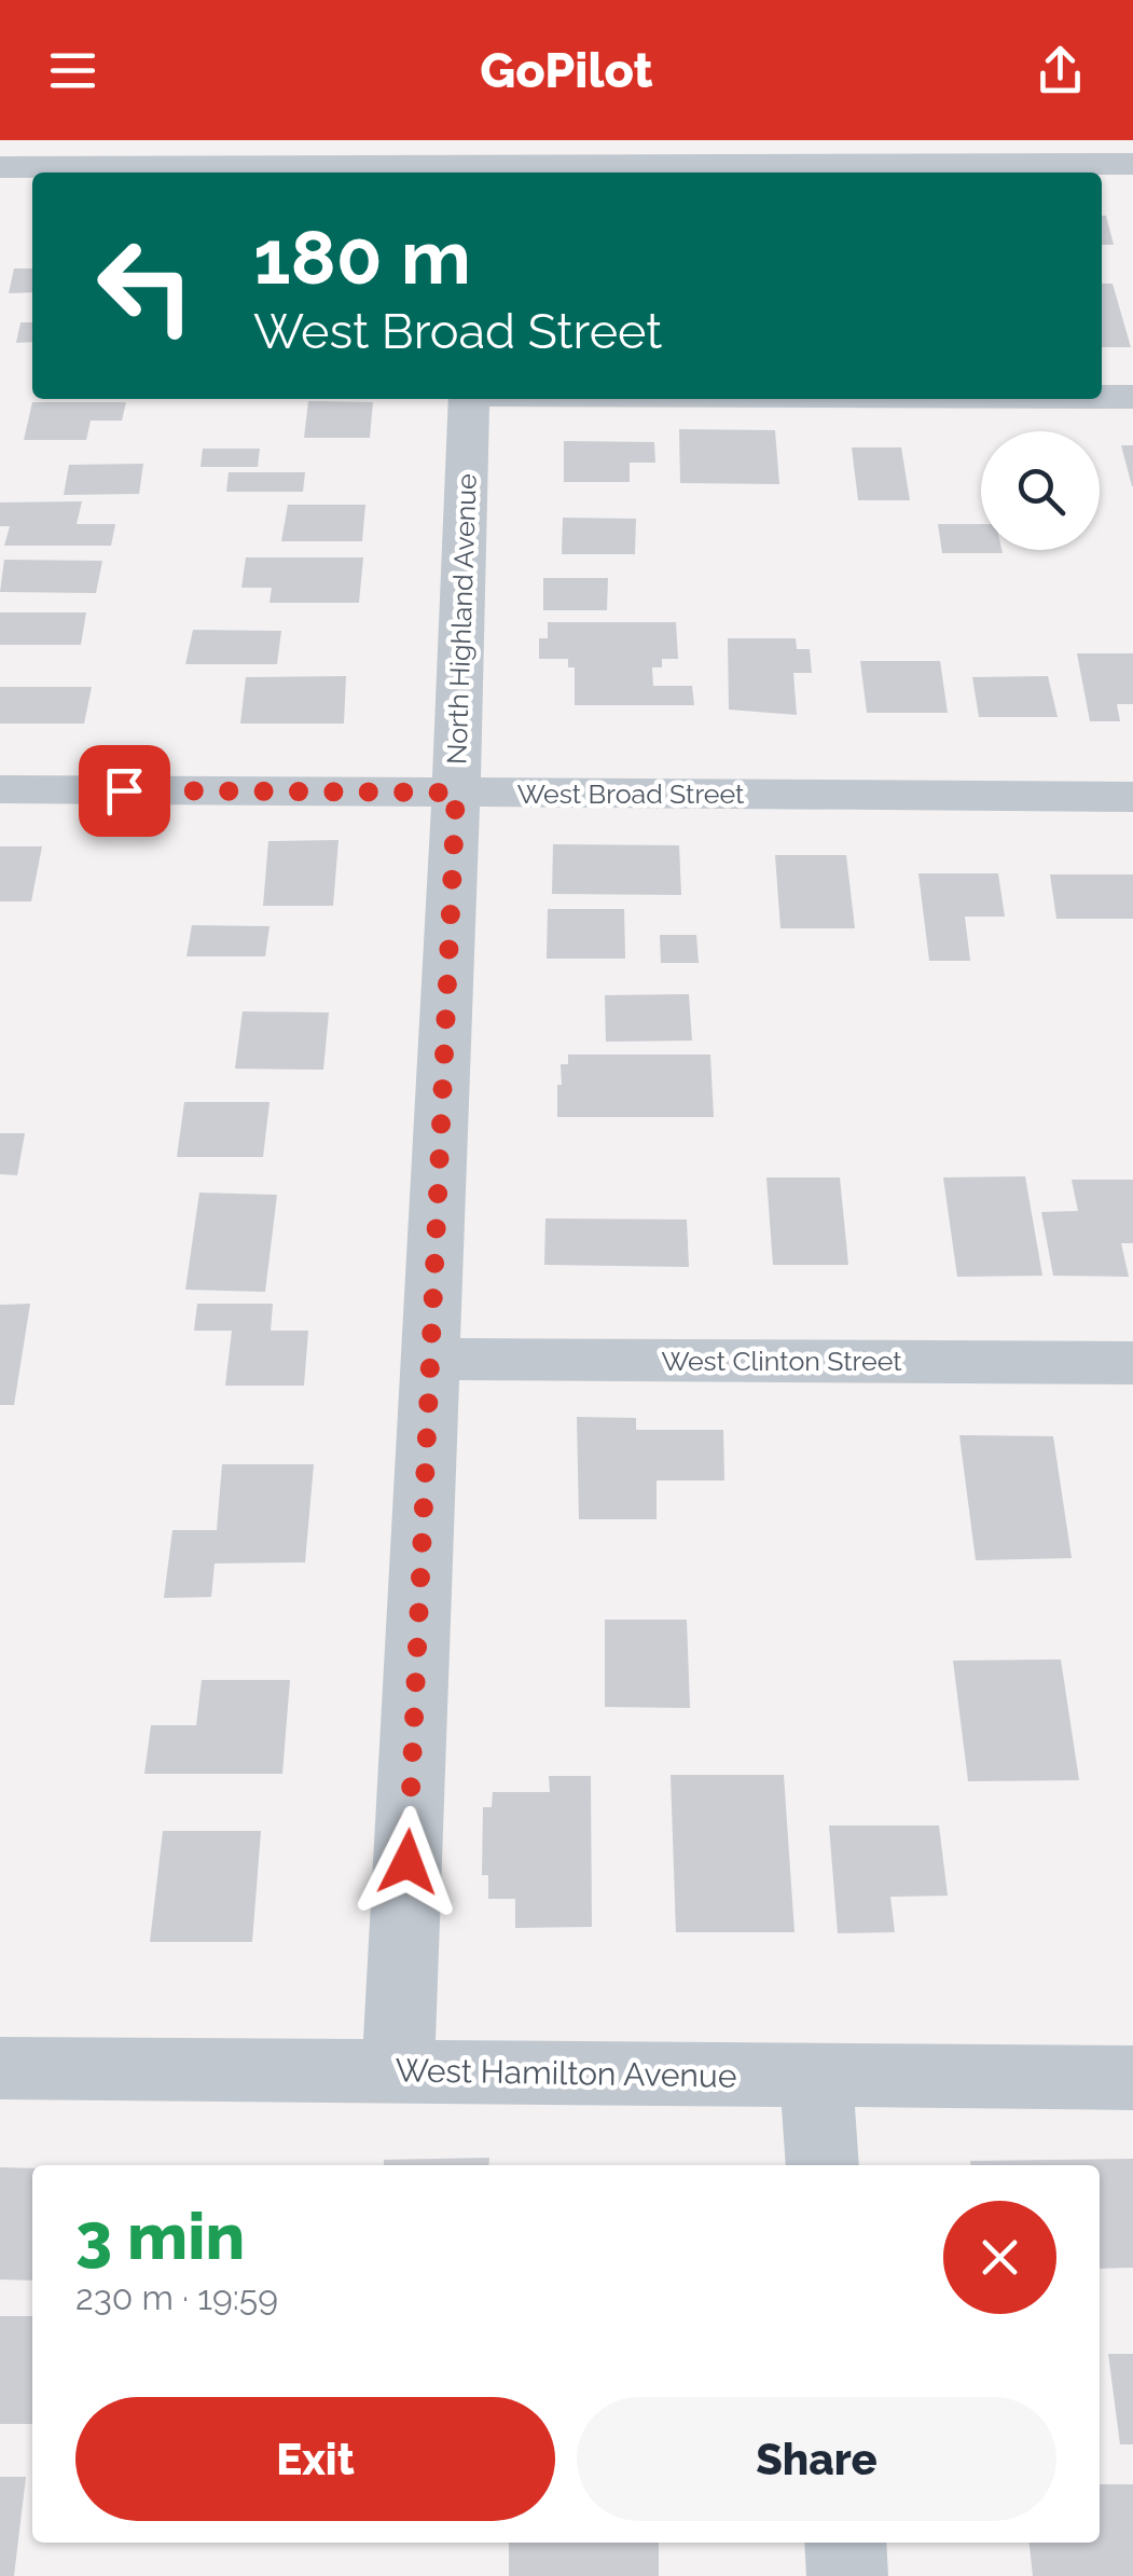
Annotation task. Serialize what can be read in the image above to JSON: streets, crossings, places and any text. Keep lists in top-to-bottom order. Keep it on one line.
{"streets":{"street":["North Highland Avenue","West Broad Street","West Clinton Street","West Hamilton Avenue"]},"crossings":[["North Highland Avenue","West Broad Street"],["North Highland Avenue","West Clinton Street"],["North Highland Avenue","West Hamilton Avenue"]],"page":{"header":"GoPilot","turn":["180 m","West Broad Street"],"heading":["3 min","230 m · 19:59"],"buttons":["Exit","Share"]}}
